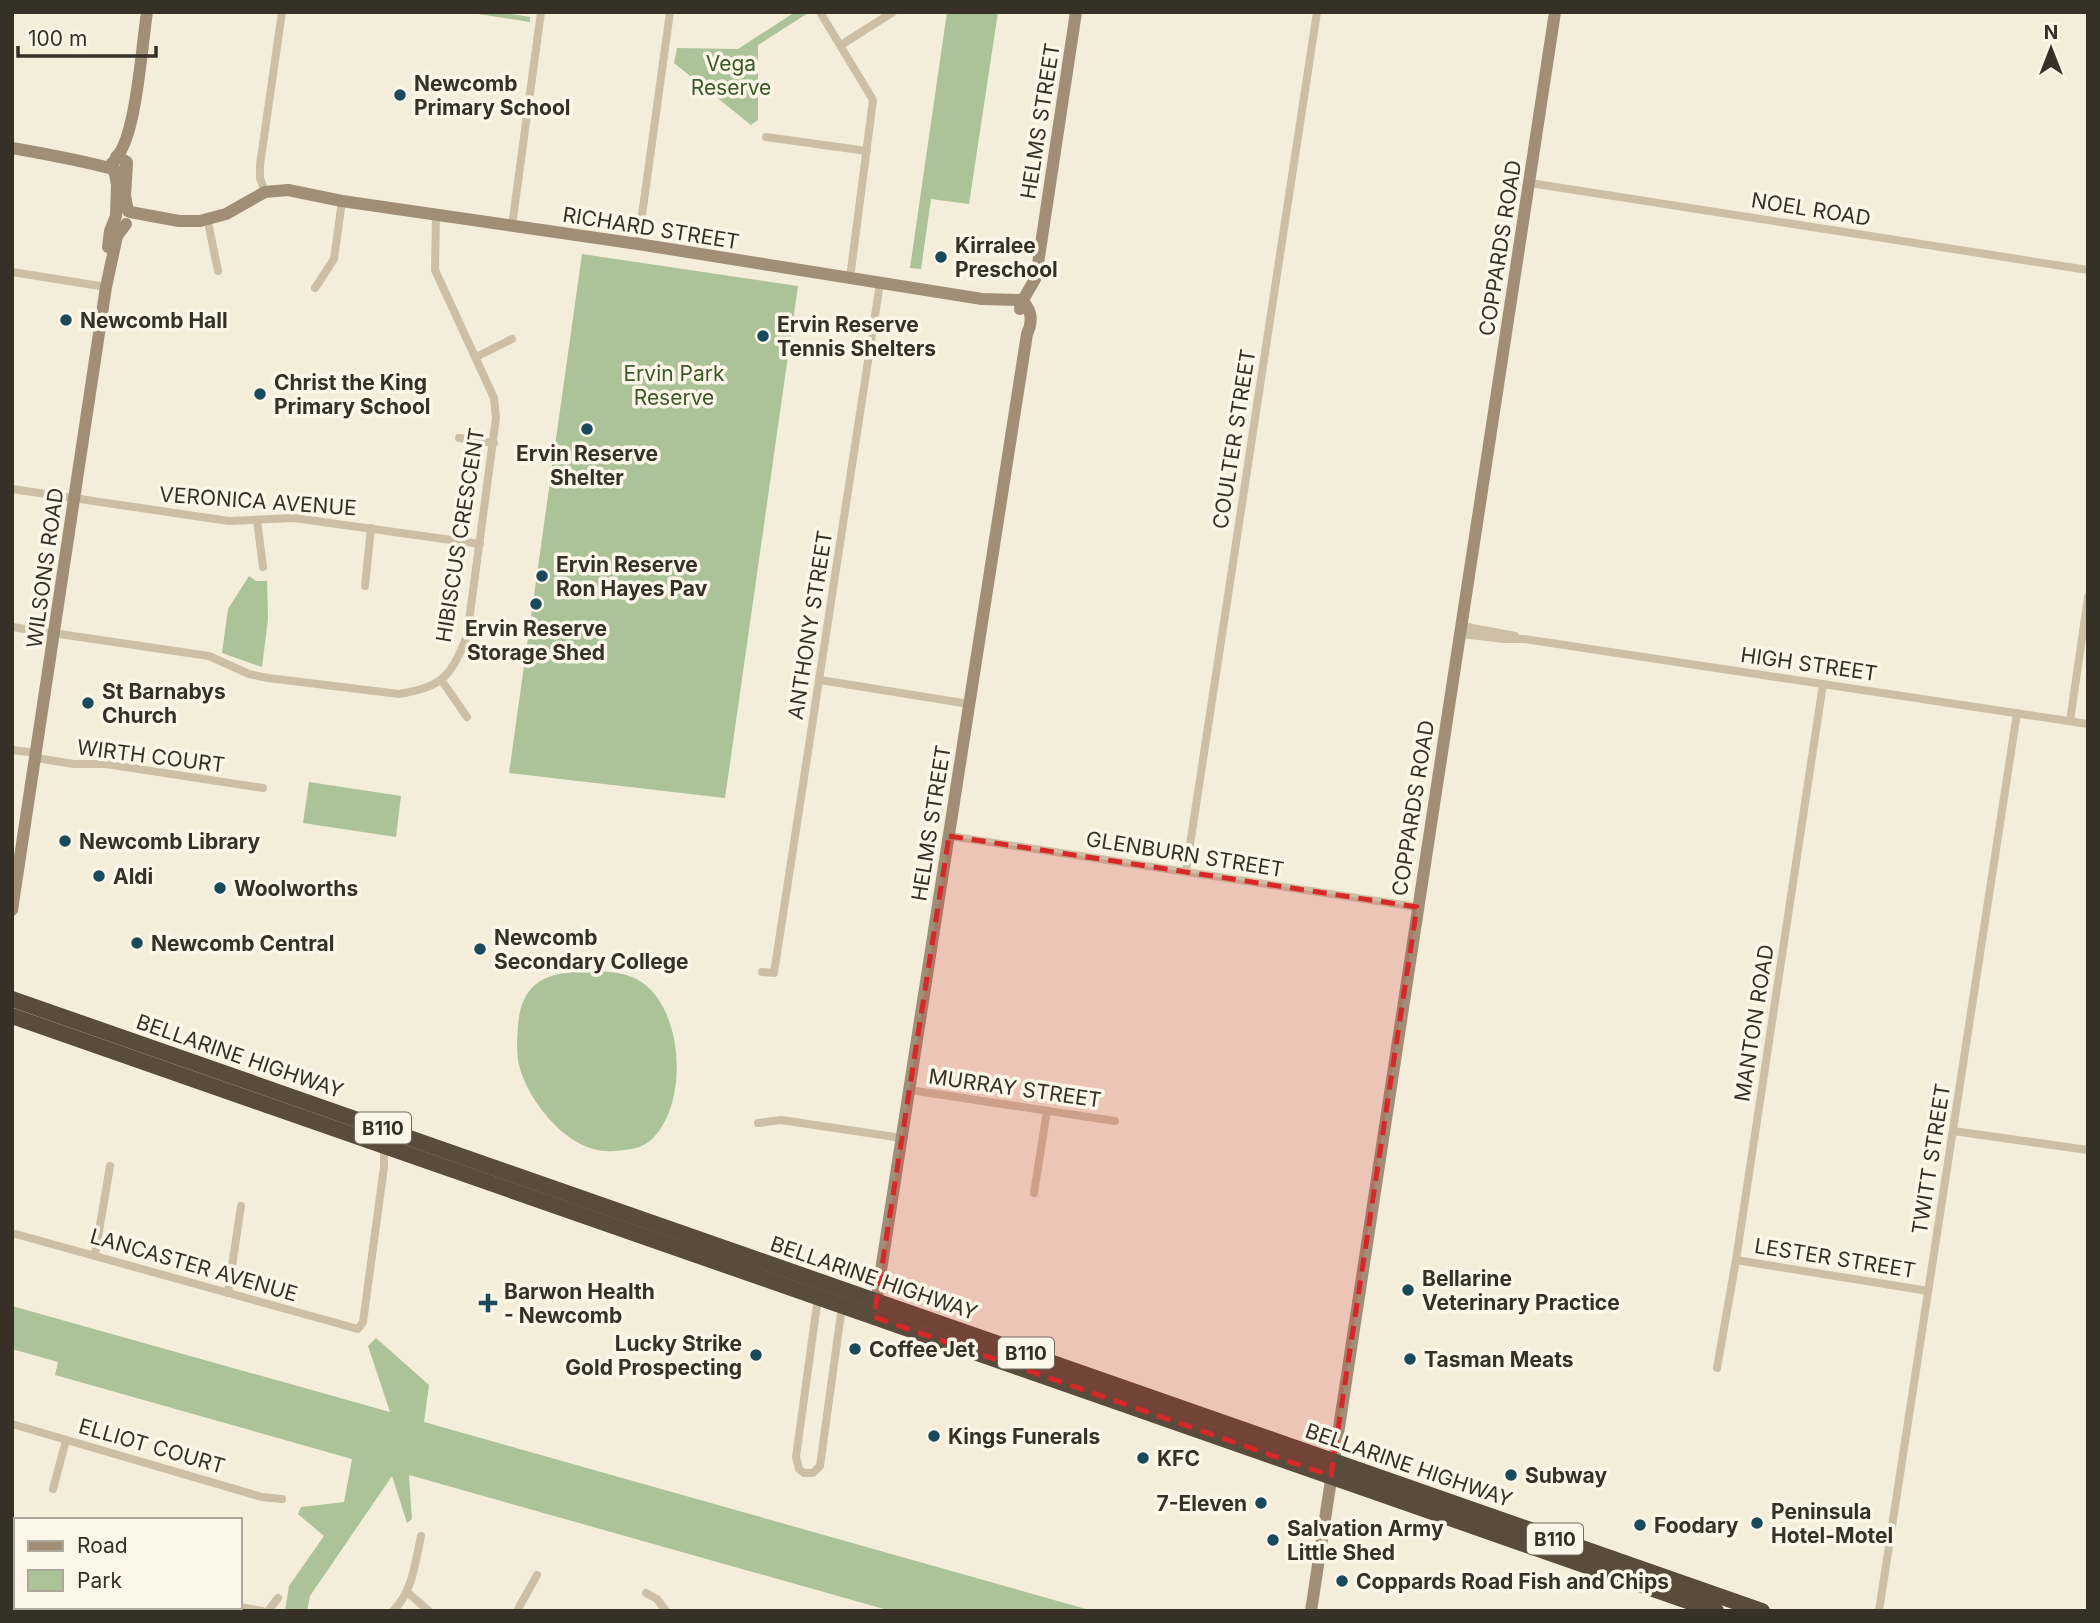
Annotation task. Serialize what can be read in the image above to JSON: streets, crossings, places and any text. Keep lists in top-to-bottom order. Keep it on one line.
{"streets":{"highway":["BELLARINE HIGHWAY","B110"],"street":["HELMS STREET","NOEL ROAD","RICHARD STREET","COPPARDS ROAD","COULTER STREET","VERONICA AVENUE","HIBISCUS CRESCENT","WILSONS ROAD","ANTHONY STREET","HIGH STREET","WIRTH COURT","GLENBURN STREET","MANTON ROAD","MURRAY STREET","TWITT STREET","LESTER STREET","LANCASTER AVENUE","ELLIOT COURT"]},"crossings":[["HELMS STREET","RICHARD STREET"],["HELMS STREET","GLENBURN STREET"],["HELMS STREET","BELLARINE HIGHWAY"],["HELMS STREET","MURRAY STREET"],["NOEL ROAD","COPPARDS ROAD"],["RICHARD STREET","HIBISCUS CRESCENT"],["RICHARD STREET","ANTHONY STREET"],["COPPARDS ROAD","HIGH STREET"],["COPPARDS ROAD","GLENBURN STREET"],["COPPARDS ROAD","BELLARINE HIGHWAY"],["COULTER STREET","GLENBURN STREET"],["VERONICA AVENUE","HIBISCUS CRESCENT"],["VERONICA AVENUE","WILSONS ROAD"],["WILSONS ROAD","WIRTH COURT"],["HIGH STREET","MANTON ROAD"],["HIGH STREET","TWITT STREET"],["MANTON ROAD","LESTER STREET"],["BELLARINE HIGHWAY","LANCASTER AVENUE"],["TWITT STREET","LESTER STREET"]],"parks":["Vega Reserve","Ervin Park Reserve"],"places":{"other":["Newcomb Primary School","Kirralee Preschool","Newcomb Hall","Ervin Reserve Tennis Shelters","Christ the King Primary School","Ervin Reserve Shelter","Ervin Reserve Ron Hayes Pav","Ervin Reserve Storage Shed","St Barnabys Church","Newcomb Library","Aldi","Woolworths","Newcomb Central","Newcomb Secondary College","Bellarine Veterinary Practice","Coffee Jet","Lucky Strike Gold Prospecting","Tasman Meats","Kings Funerals","KFC","Subway","7-Eleven","Peninsula Hotel-Motel","Foodary","Salvation Army Little Shed","Coppards Road Fish and Chips"],"health":["Barwon Health - Newcomb"]},"legend":["Road","Park"],"scale_bar":"100 m","north":"top"}
